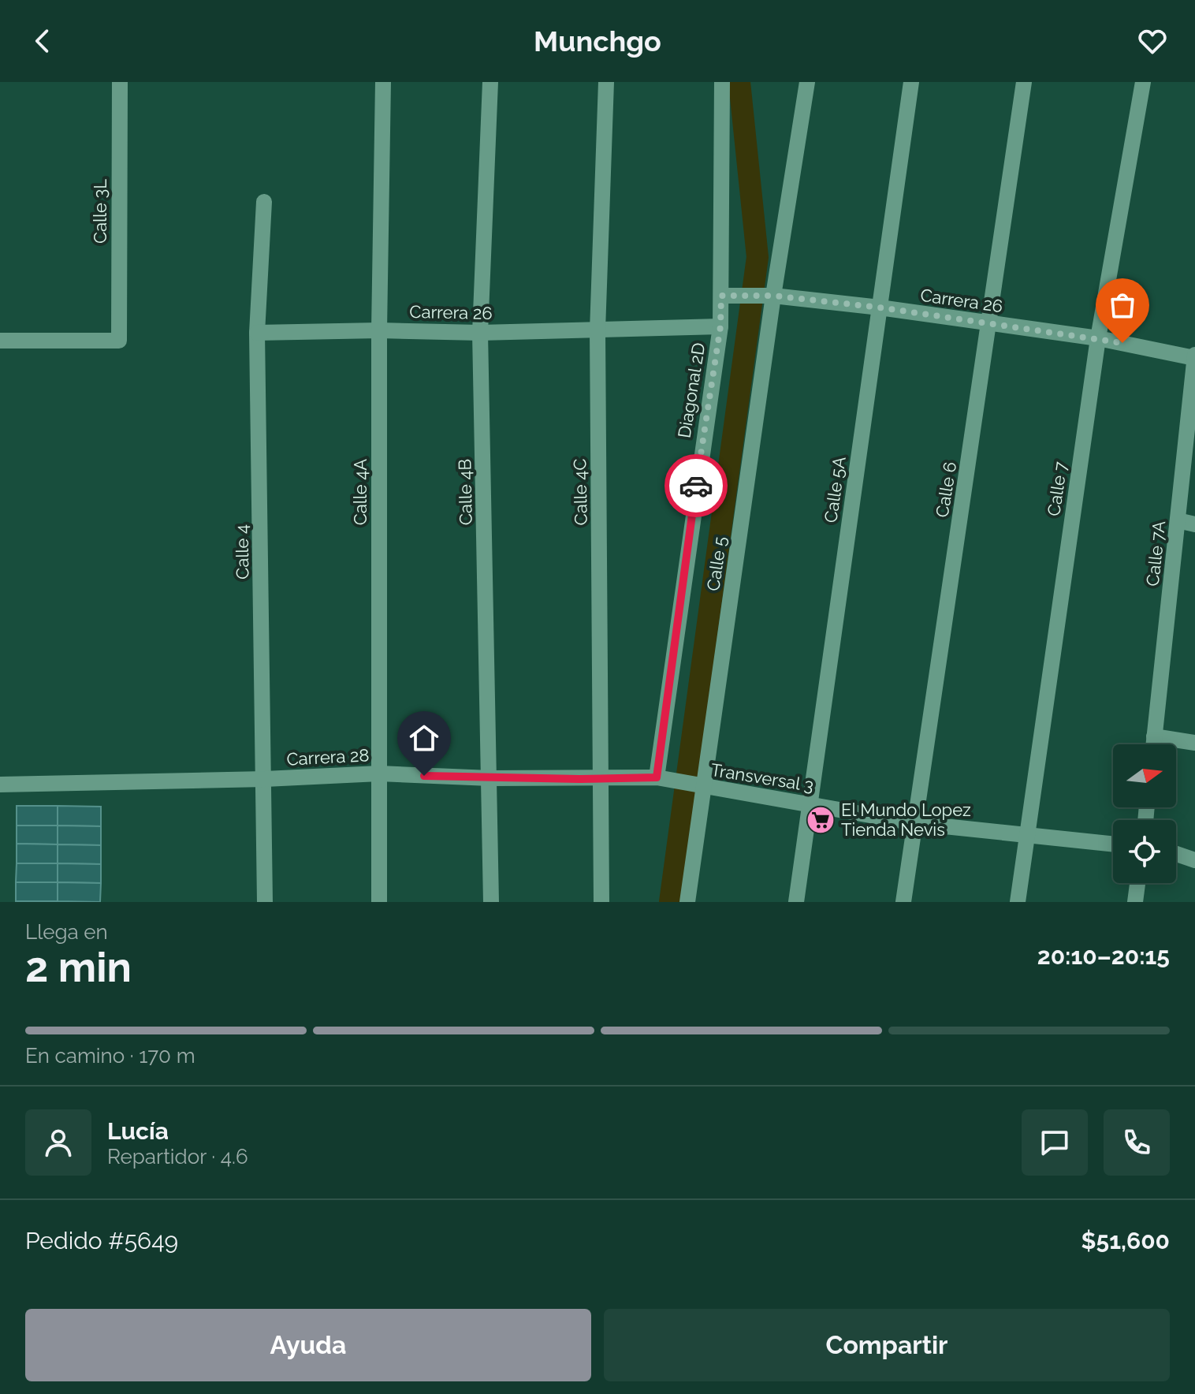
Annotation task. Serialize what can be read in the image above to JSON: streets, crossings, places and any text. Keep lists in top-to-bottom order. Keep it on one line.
{"streets":{"street":["Calle 3L","Carrera 26","Diagonal 2D","Calle 7","Calle 5A","Calle 6","Calle 4A","Calle 4B","Calle 4C","Calle 4","Calle 7A","Calle 5","Carrera 28","Transversal 3"]},"crossings":[["Carrera 26","Diagonal 2D"],["Carrera 26","Calle 7"],["Carrera 26","Calle 5A"],["Carrera 26","Calle 6"],["Carrera 26","Calle 4A"],["Carrera 26","Calle 4B"],["Carrera 26","Calle 4C"],["Carrera 26","Calle 4"],["Carrera 26","Calle 7A"],["Carrera 26","Calle 5"],["Diagonal 2D","Carrera 28"],["Diagonal 2D","Transversal 3"],["Calle 7","Transversal 3"],["Calle 5A","Transversal 3"],["Calle 6","Transversal 3"],["Calle 4A","Carrera 28"],["Calle 4B","Carrera 28"],["Calle 4C","Carrera 28"],["Calle 4","Carrera 28"],["Calle 5","Transversal 3"],["Carrera 28","Transversal 3"]],"places":{"supermarket":["El Mundo Lopez Tienda Nevis"]},"north":"right","page":{"header":"Munchgo","heading":["2 min","Llega en","20:10–20:15"],"panel":["Lucía","Repartidor · 4.6","Pedido #5649","$51,600"],"bar":"En camino · 170 m","buttons":["Ayuda","Compartir"]}}
